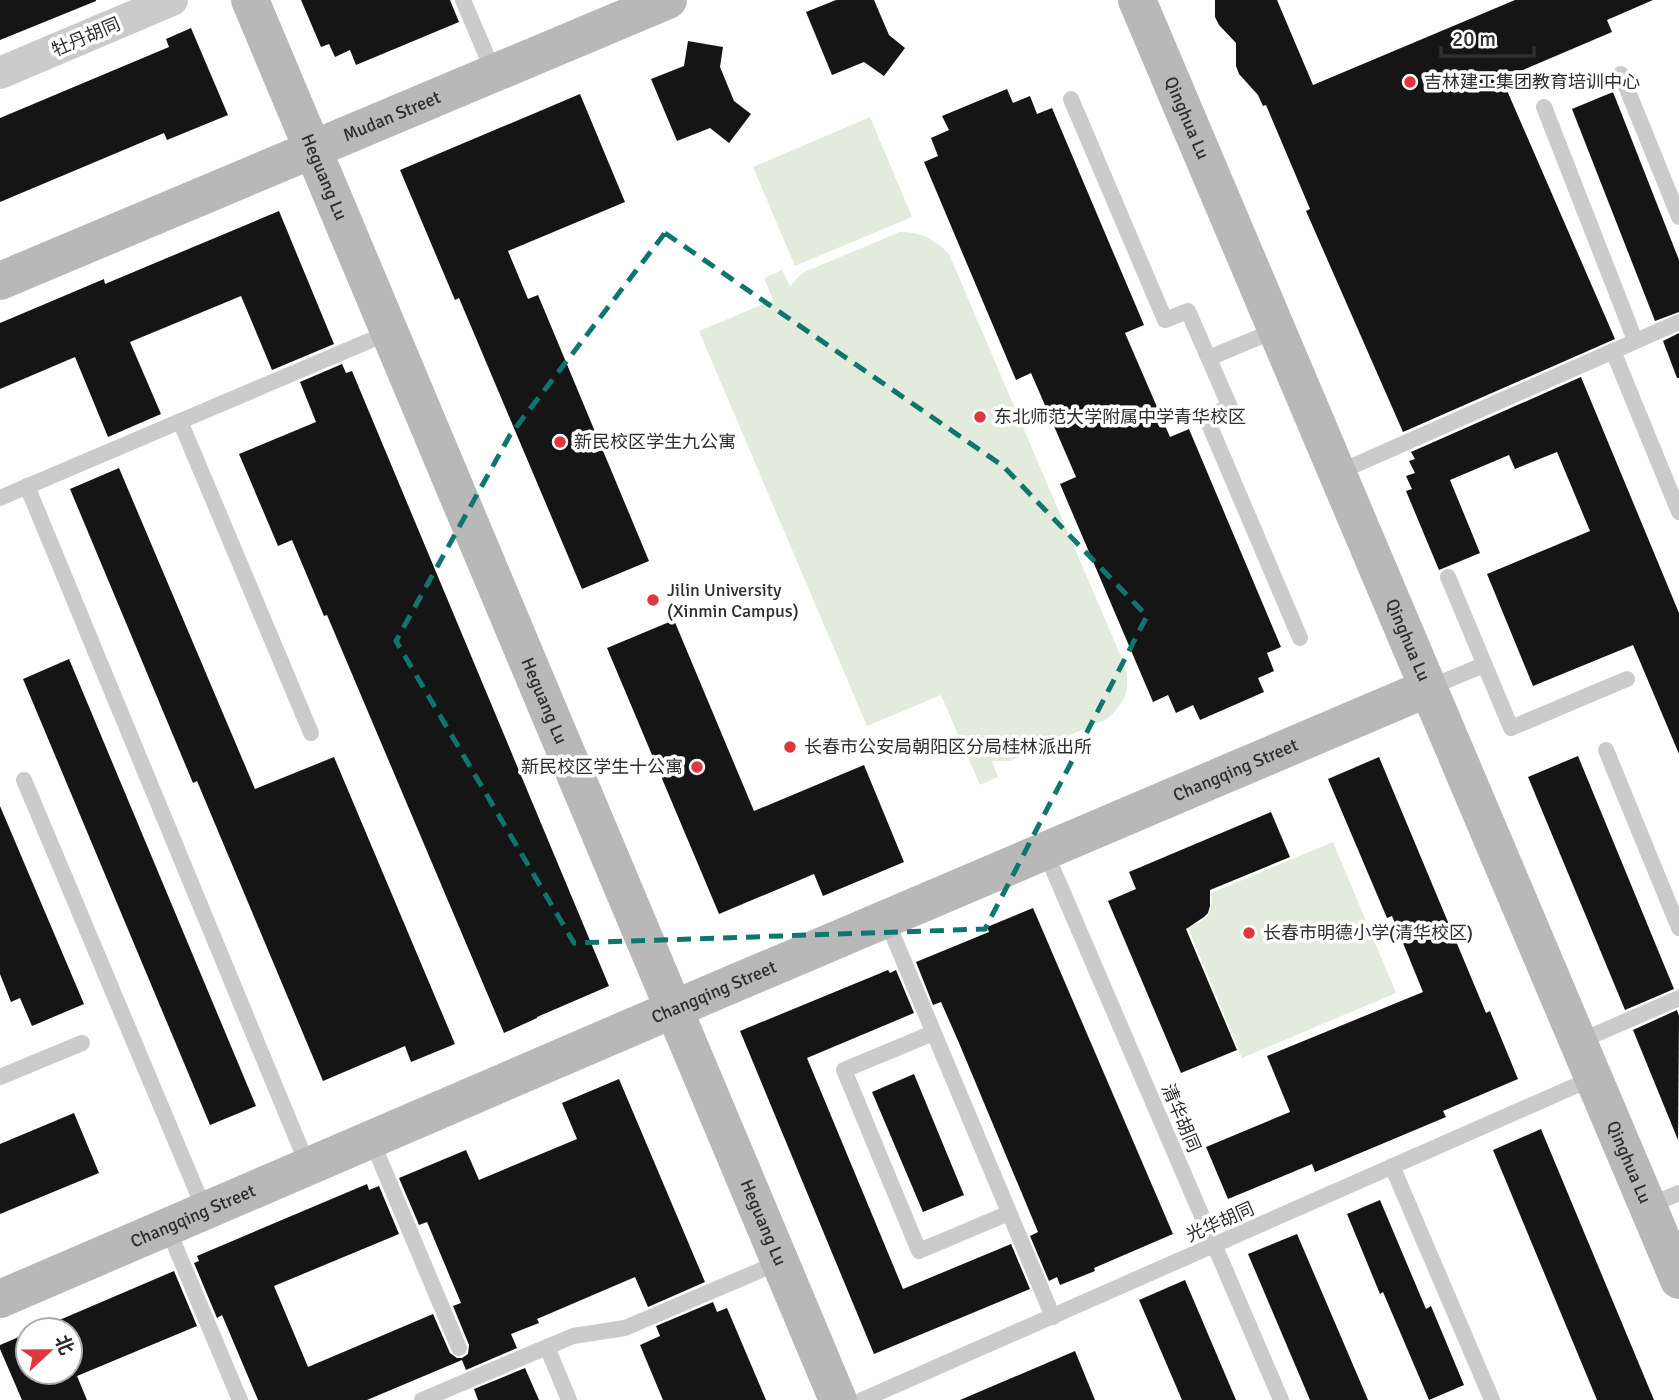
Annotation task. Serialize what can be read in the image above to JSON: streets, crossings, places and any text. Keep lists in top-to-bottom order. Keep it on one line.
{"streets":{"street":["牡丹胡同","Mudan Street","Qinghua Lu","Heguang Lu","Changqing Street"],"lane":["清华胡同","光华胡同"]},"crossings":[["Mudan Street","Heguang Lu"],["Qinghua Lu","Changqing Street"],["Qinghua Lu","光华胡同"],["Heguang Lu","Changqing Street"],["Changqing Street","清华胡同"],["清华胡同","光华胡同"]],"places":["吉林建工集团教育培训中心","东北师范大学附属中学青华校区","新民校区学生九公寓","Jilin University (Xinmin Campus)","长春市公安局朝阳区分局桂林派出所","新民校区学生十公寓","长春市明德小学(清华校区)"],"scale_bar":"20 m","north":"right"}
